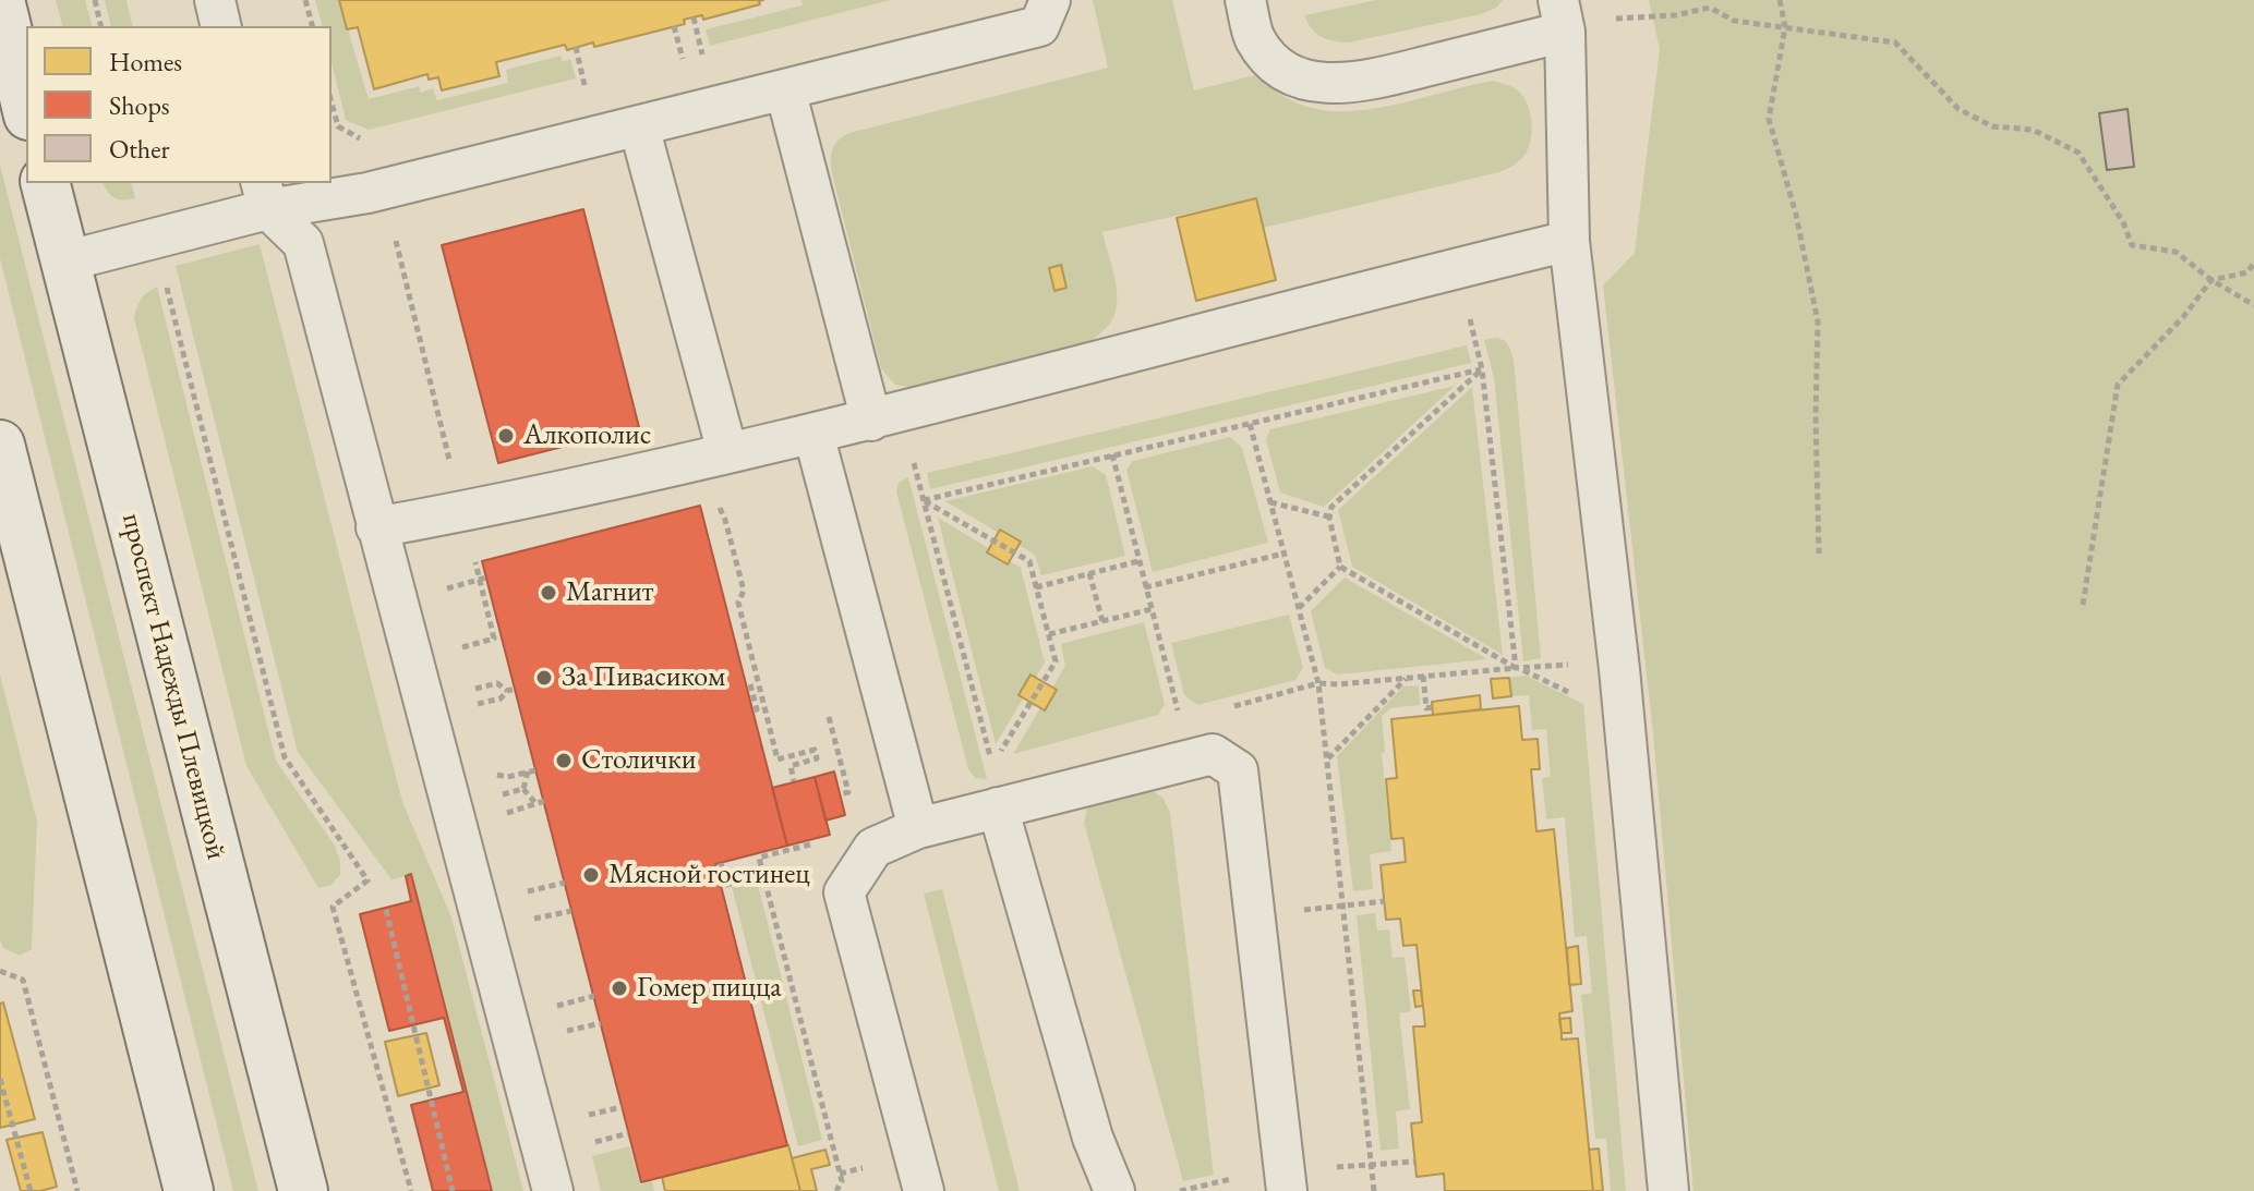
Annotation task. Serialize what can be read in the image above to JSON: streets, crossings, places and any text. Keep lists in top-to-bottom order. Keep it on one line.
{"streets":{"main road":["проспект Надежды Плевицкой"]},"places":["Алкополис","Магнит","За Пивасиком","Столички","Мясной гостинец","Гомер пицца"],"legend":["Homes","Shops","Other"]}
